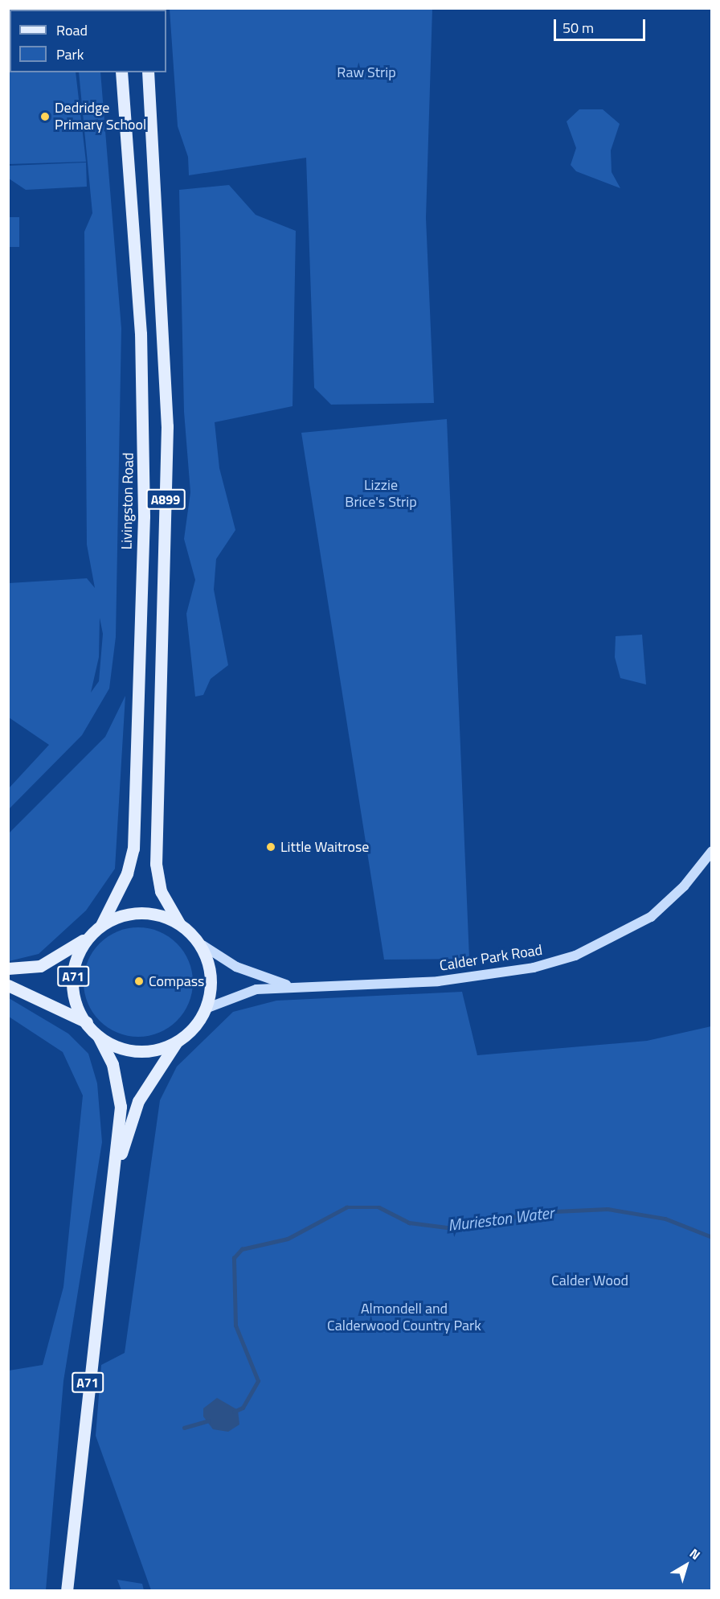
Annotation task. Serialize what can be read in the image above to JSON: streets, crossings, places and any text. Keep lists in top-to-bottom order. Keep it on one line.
{"streets":{"main road":["A899","Livingston Road","Calder Park Road","A71"]},"crossings":[["A899","Livingston Road"],["A899","Calder Park Road"],["A899","A71"],["Livingston Road","Calder Park Road"],["Livingston Road","A71"],["Calder Park Road","A71"]],"water":["Murieston Water"],"parks":["Raw Strip","Lizzie Brice's Strip","Calder Wood","Almondell and Calderwood Country Park"],"places":["Dedridge Primary School","Little Waitrose","Compass"],"legend":["Road","Park"],"scale_bar":"50 m","north":"top right"}
